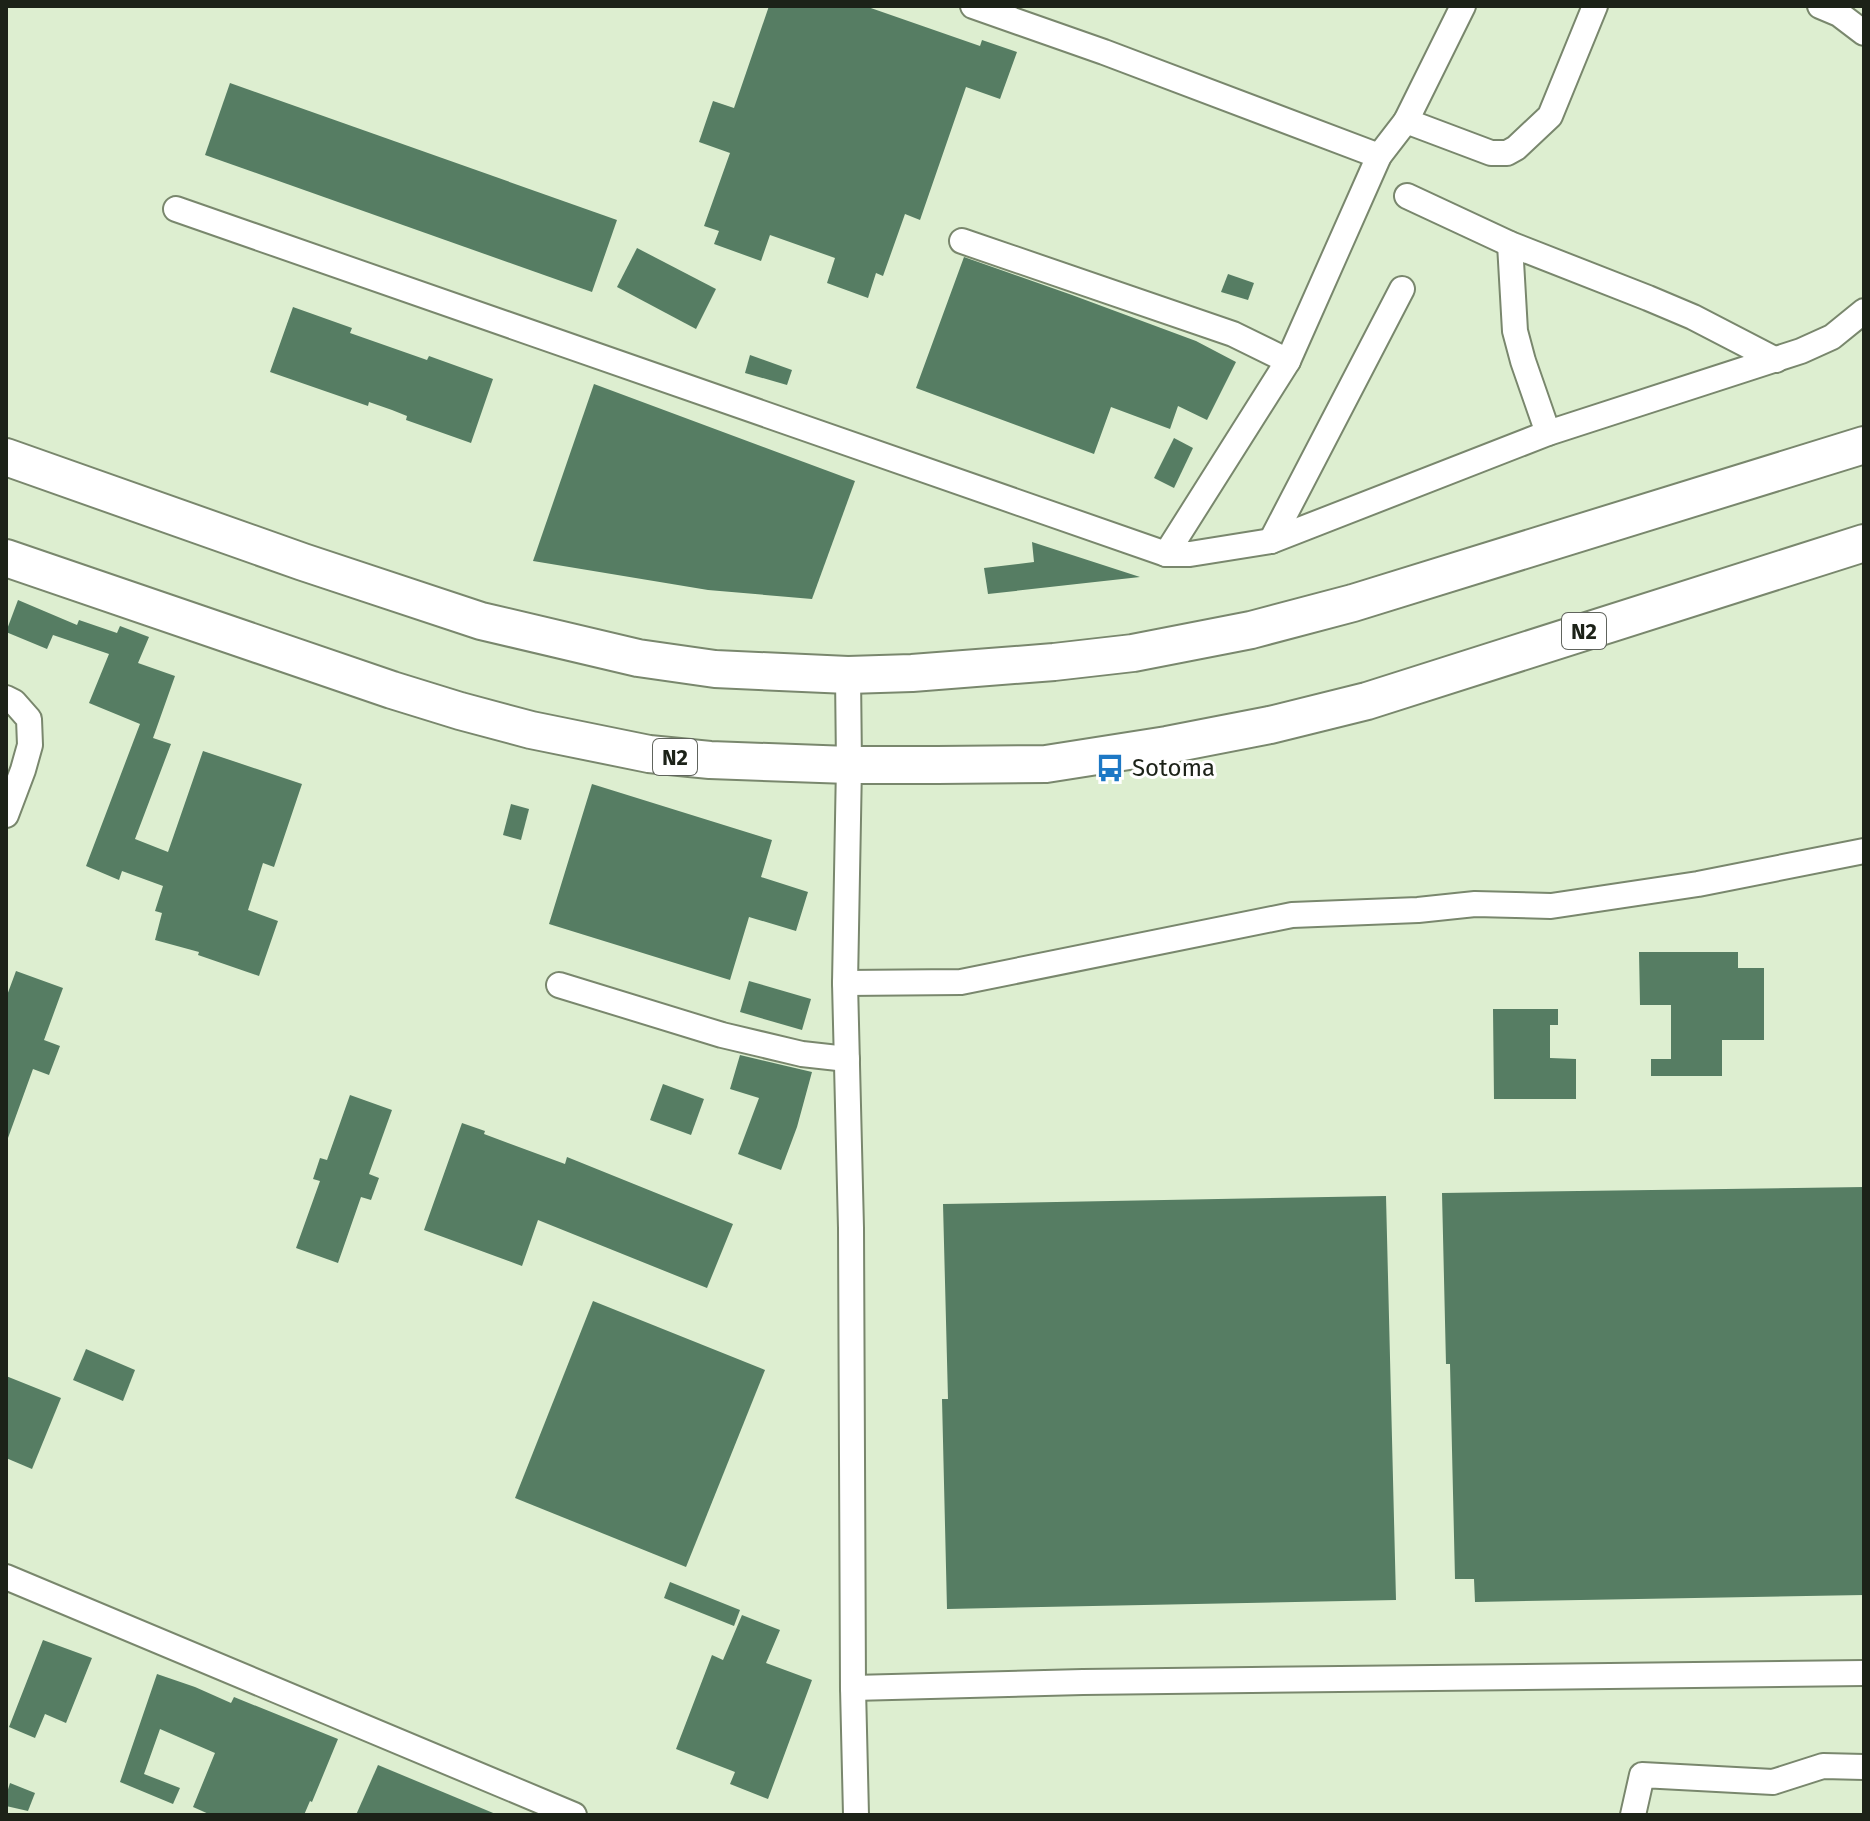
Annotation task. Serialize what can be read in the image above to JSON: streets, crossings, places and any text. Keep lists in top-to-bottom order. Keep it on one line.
{"streets":{"highway":["N2"]},"places":{"bus stop":["Sotoma"]}}
